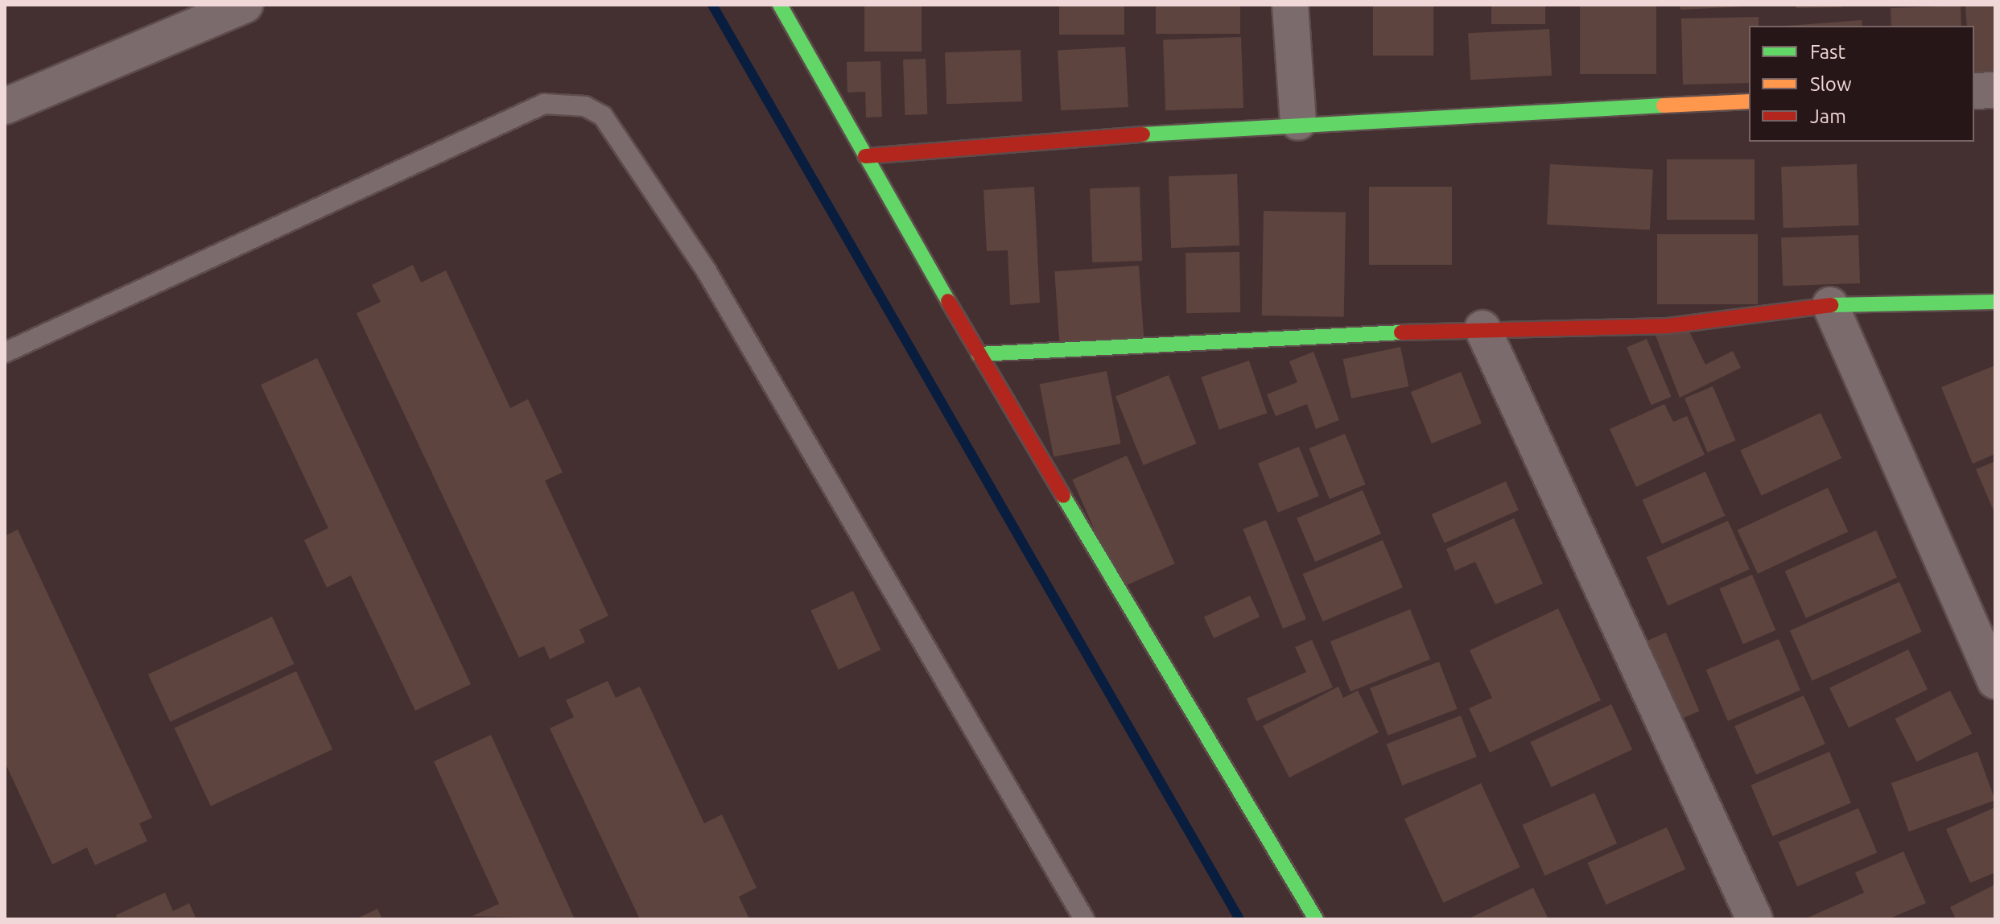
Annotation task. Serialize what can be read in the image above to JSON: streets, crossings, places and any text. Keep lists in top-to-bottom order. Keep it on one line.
{"legend":["Fast","Slow","Jam"]}
